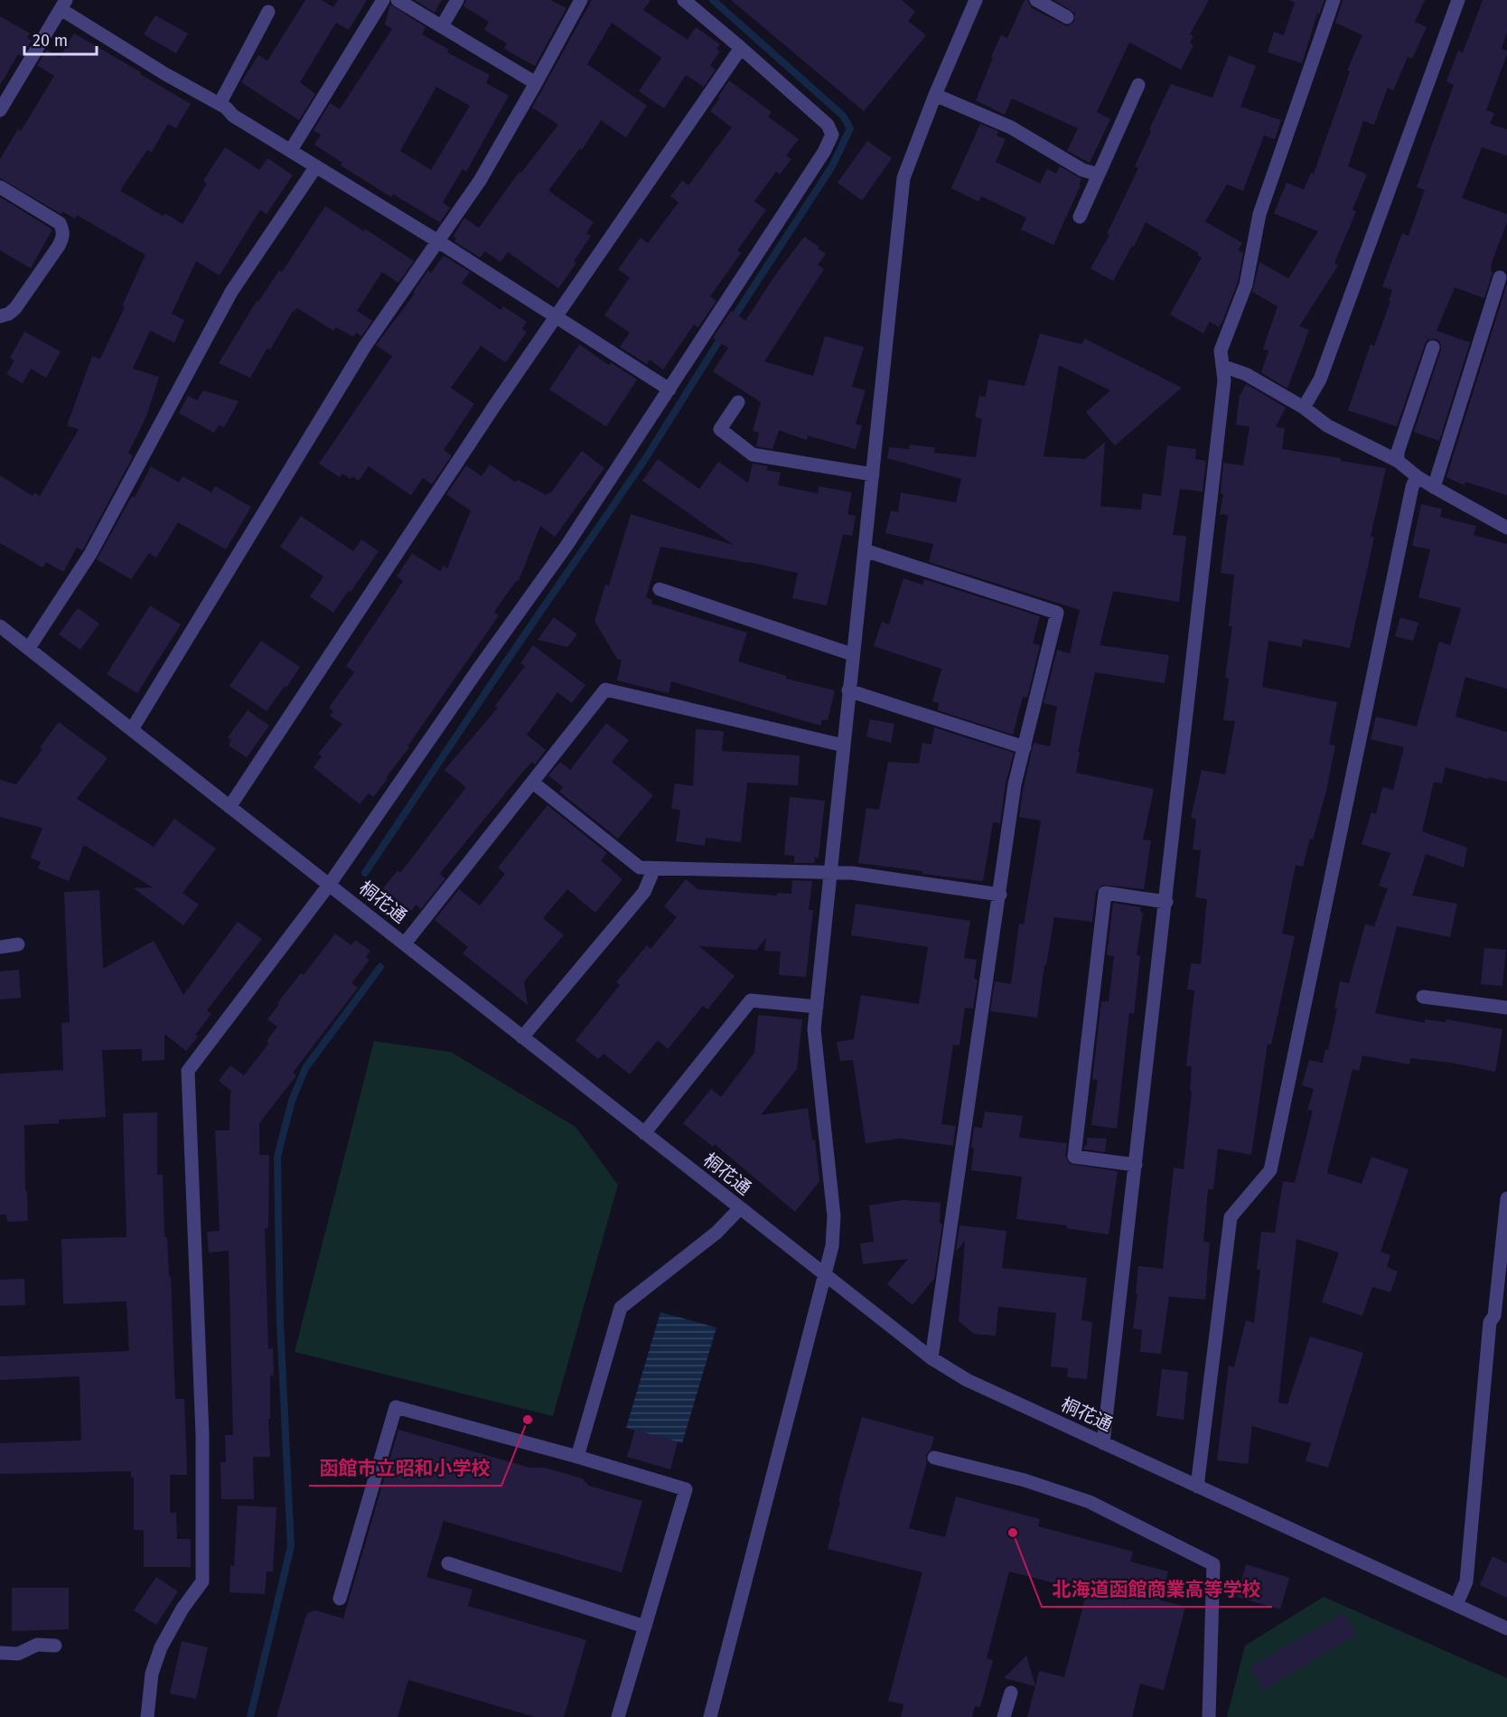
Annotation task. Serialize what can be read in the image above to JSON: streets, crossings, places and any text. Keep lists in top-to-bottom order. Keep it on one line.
{"streets":{"street":["桐花通"]},"places":["函館市立昭和小学校","北海道函館商業高等学校"],"scale_bar":"20 m"}
